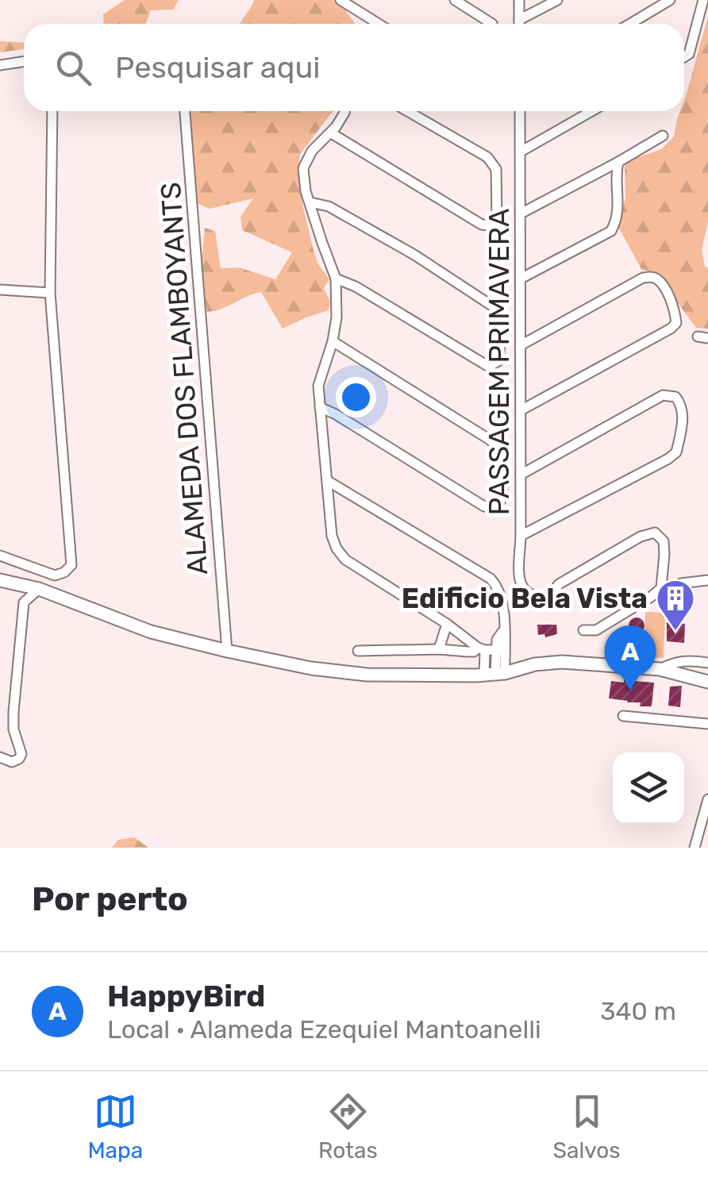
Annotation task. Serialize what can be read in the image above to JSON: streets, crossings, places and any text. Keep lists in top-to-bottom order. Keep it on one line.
{"streets":{"street":["PASSAGEM PRIMAVERA","ALAMEDA DOS FLAMBOYANTS"]},"places":{"building":["Edificio Bela Vista"]},"page":{"search":"Pesquisar aqui","pins":"A","heading":"Por perto","list":[{"mark":"A","name":"HappyBird","note":"Local · Alameda Ezequiel Mantoanelli","value":"340 m"}],"nav":["Mapa","Rotas","Salvos"]}}
